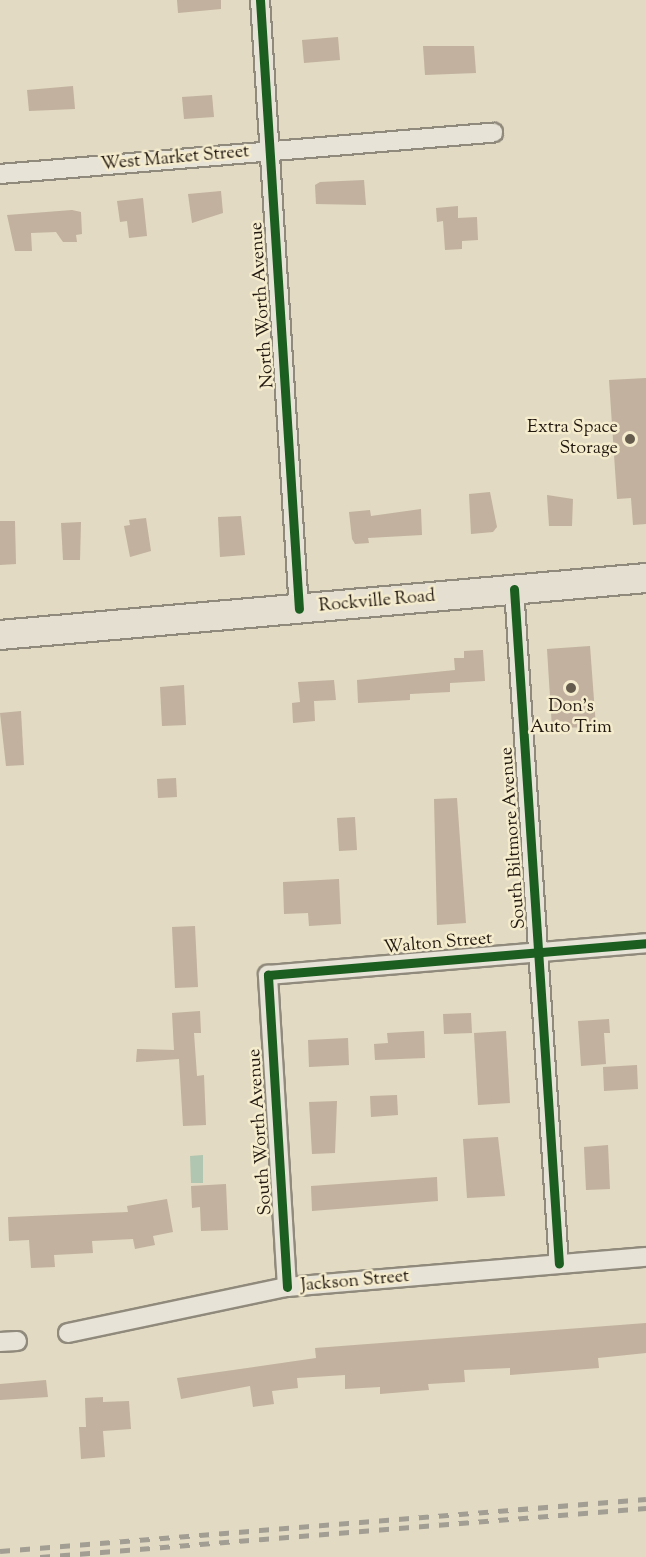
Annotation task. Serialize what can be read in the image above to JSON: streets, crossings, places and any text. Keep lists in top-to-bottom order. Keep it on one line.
{"streets":{"main road":["Rockville Road"],"street":["West Market Street","North Worth Avenue","South Biltmore Avenue","Walton Street","South Worth Avenue","Jackson Street"]},"crossings":[["West Market Street","North Worth Avenue"],["North Worth Avenue","Rockville Road"],["Rockville Road","South Biltmore Avenue"],["South Biltmore Avenue","Walton Street"],["South Biltmore Avenue","Jackson Street"],["Walton Street","South Worth Avenue"],["South Worth Avenue","Jackson Street"]],"places":["Extra Space Storage","Don's Auto Trim"]}
